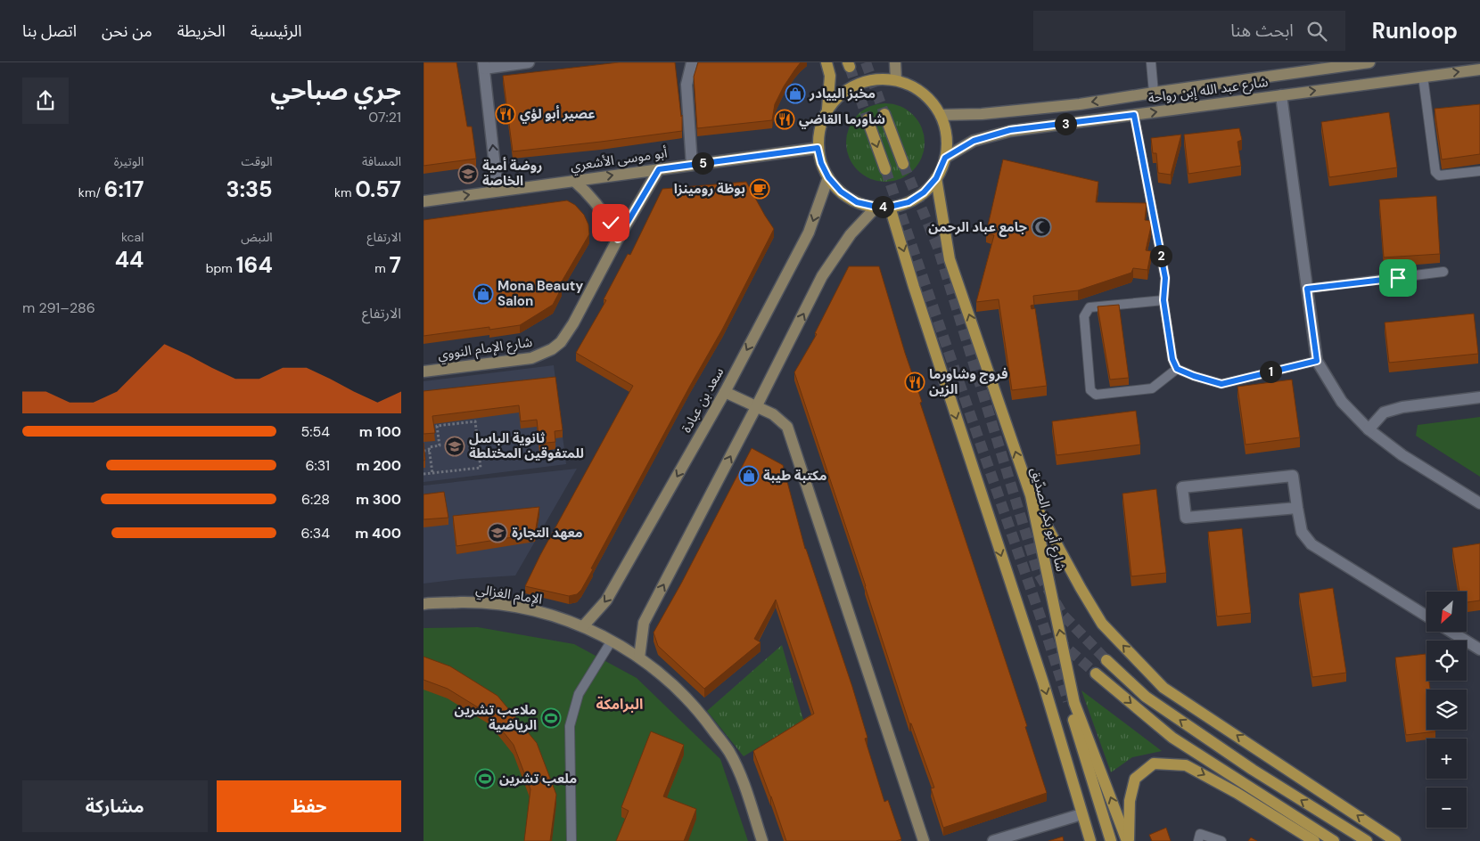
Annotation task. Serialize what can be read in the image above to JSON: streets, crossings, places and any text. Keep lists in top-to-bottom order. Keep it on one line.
{"streets":{"main road":["شارع عبد الله إبن رواحة","أبو موسى الأشعري","شارع الإمام النووي","سعد بن عبادة","شارع أبو بكر الصدّيق","الإمام الغزالي"]},"crossings":[["شارع عبد الله إبن رواحة","أبو موسى الأشعري"],["شارع عبد الله إبن رواحة","سعد بن عبادة"],["شارع عبد الله إبن رواحة","شارع أبو بكر الصدّيق"],["أبو موسى الأشعري","شارع الإمام النووي"],["أبو موسى الأشعري","سعد بن عبادة"],["أبو موسى الأشعري","شارع أبو بكر الصدّيق"],["سعد بن عبادة","شارع أبو بكر الصدّيق"],["سعد بن عبادة","الإمام الغزالي"]],"one_way":["أبو موسى الأشعري"],"districts":["البرامكة"],"places":{"shop":["مخبز الييادر","Mona Beauty Salon","مكتبة طيبة"],"restaurant":["عصير أبو لؤي","شاورما القاضي","فروج وشاورما الزين"],"school or university":["روضة أمية الخاصة","ثانوية الباسل للمتفوقين المختلطة","معهد التجارة"],"cafe":["بوظة رومينزا"],"mosque":["جامع عباد الرحمن"],"sports":["ملاعب تشرين الرياضية","ملعب تشرين"]},"north":"bottom left","page":{"header":"Runloop","search":"ابحث هنا","nav":["الرئيسية","الخريطة","من نحن","اتصل بنا"],"heading":["جري صباحي","07:21"],"pins":["3","5","4","2","1"],"stats":[["المسافة","0.57 km"],["الوقت","3:35"],["الوتيرة","6:17 /km"],["الارتفاع","7 m"],["النبض","164 bpm"],["kcal","44"]],"chart":["الارتفاع","286–291 m"],"list":[{"name":"100 m","note":"5:54"},{"name":"200 m","note":"6:31"},{"name":"300 m","note":"6:28"},{"name":"400 m","note":"6:34"}],"map_buttons":["+","−"],"buttons":["حفظ","مشاركة"]}}
